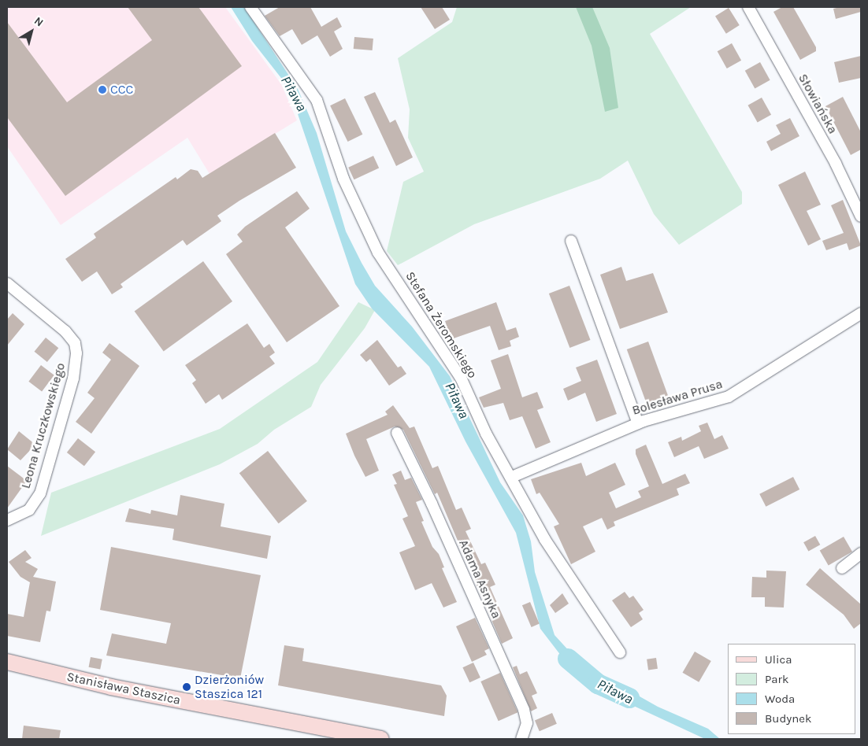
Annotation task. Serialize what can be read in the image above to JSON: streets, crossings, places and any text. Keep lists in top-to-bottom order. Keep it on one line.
{"streets":{"main road":["Stanisława Staszica"],"street":["Słowiańska","Stefana Żeromskiego","Bolesława Prusa","Leona Kruczkowskiego","Adama Asnyka"]},"crossings":[["Stefana Żeromskiego","Bolesława Prusa"]],"water":["Piława"],"places":["CCC","Dzierżoniów Staszica 121"],"legend":["Ulica","Park","Woda","Budynek"],"north":"top right"}
